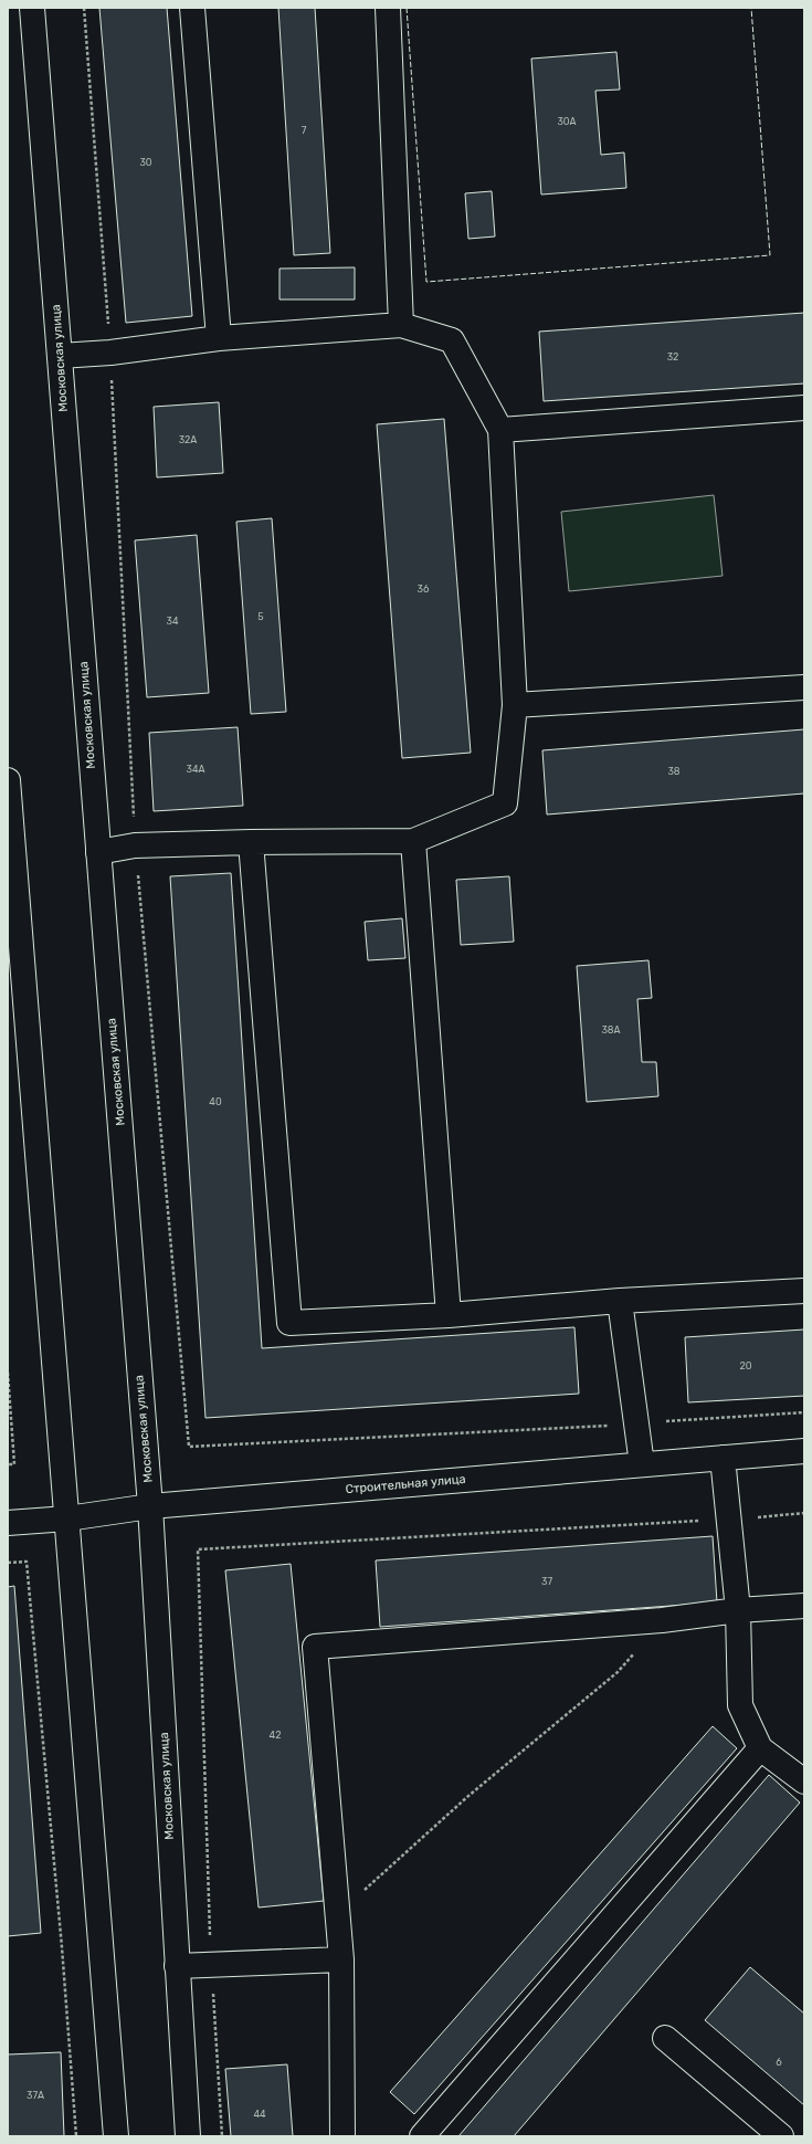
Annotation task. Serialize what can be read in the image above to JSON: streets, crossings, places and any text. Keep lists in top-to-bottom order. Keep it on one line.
{"streets":{"main road":["Московская улица","Строительная улица"]},"crossings":[["Московская улица","Строительная улица"]],"house_numbers":["30А","7","30","32","32А","36","5","34","34А","38","38А","40","20","37","42","6","37А","44"]}
